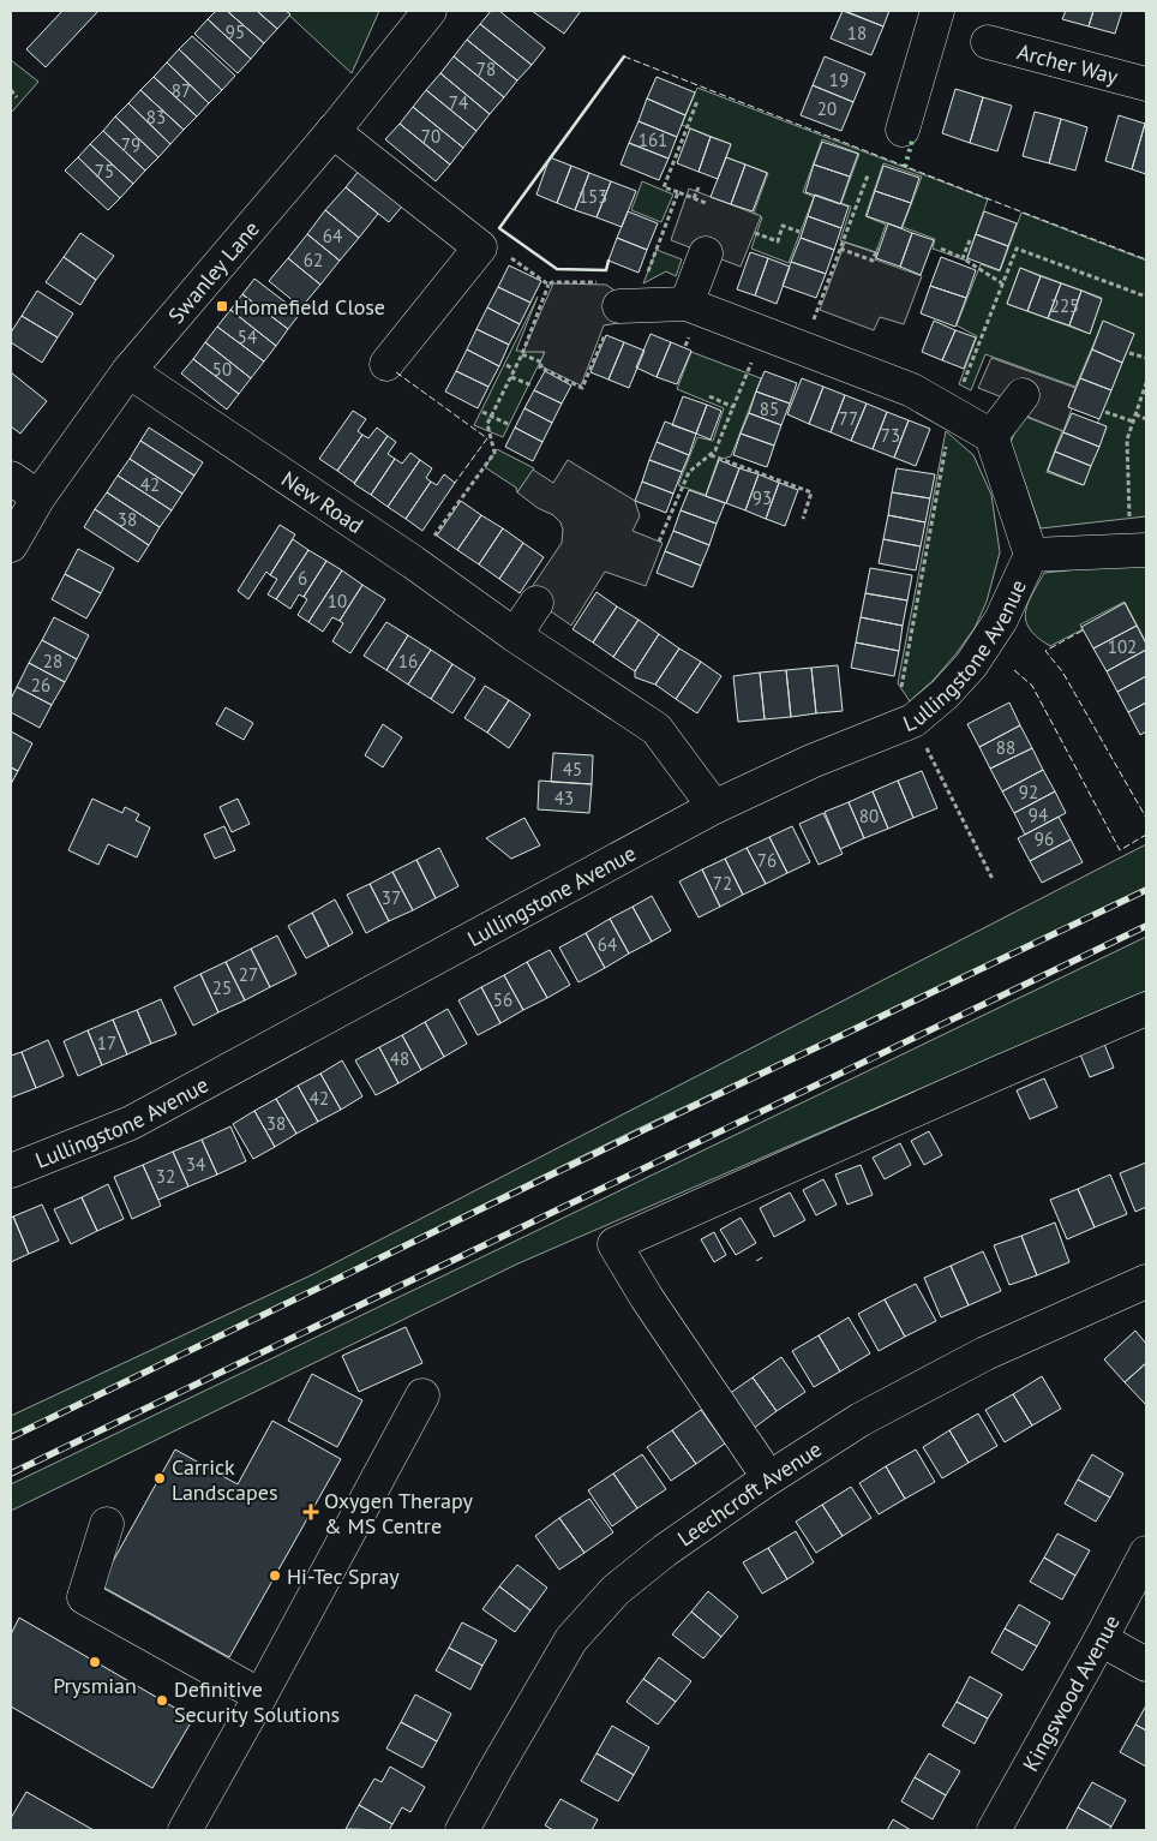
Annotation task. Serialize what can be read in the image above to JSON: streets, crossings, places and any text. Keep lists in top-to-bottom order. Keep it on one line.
{"streets":{"street":["Archer Way","Swanley Lane","New Road","Lullingstone Avenue","Leechcroft Avenue","Kingswood Avenue"]},"crossings":[["Swanley Lane","New Road"],["New Road","Lullingstone Avenue"]],"places":{"transit":["Homefield Close"],"other":["Carrick Landscapes","Hi-Tec Spray","Prysmian","Definitive Security Solutions"],"health":["Oxygen Therapy & MS Centre"]},"house_numbers":["95","18","78","19","87","74","20","83","70","161","79","75","153","64","62","225","54","50","85","77","73","42","93","38","6","10","102","28","16","26","88","45","92","43","94","80","96","76","72","37","64","27","25","56","17","48","42","38","34","32"]}
